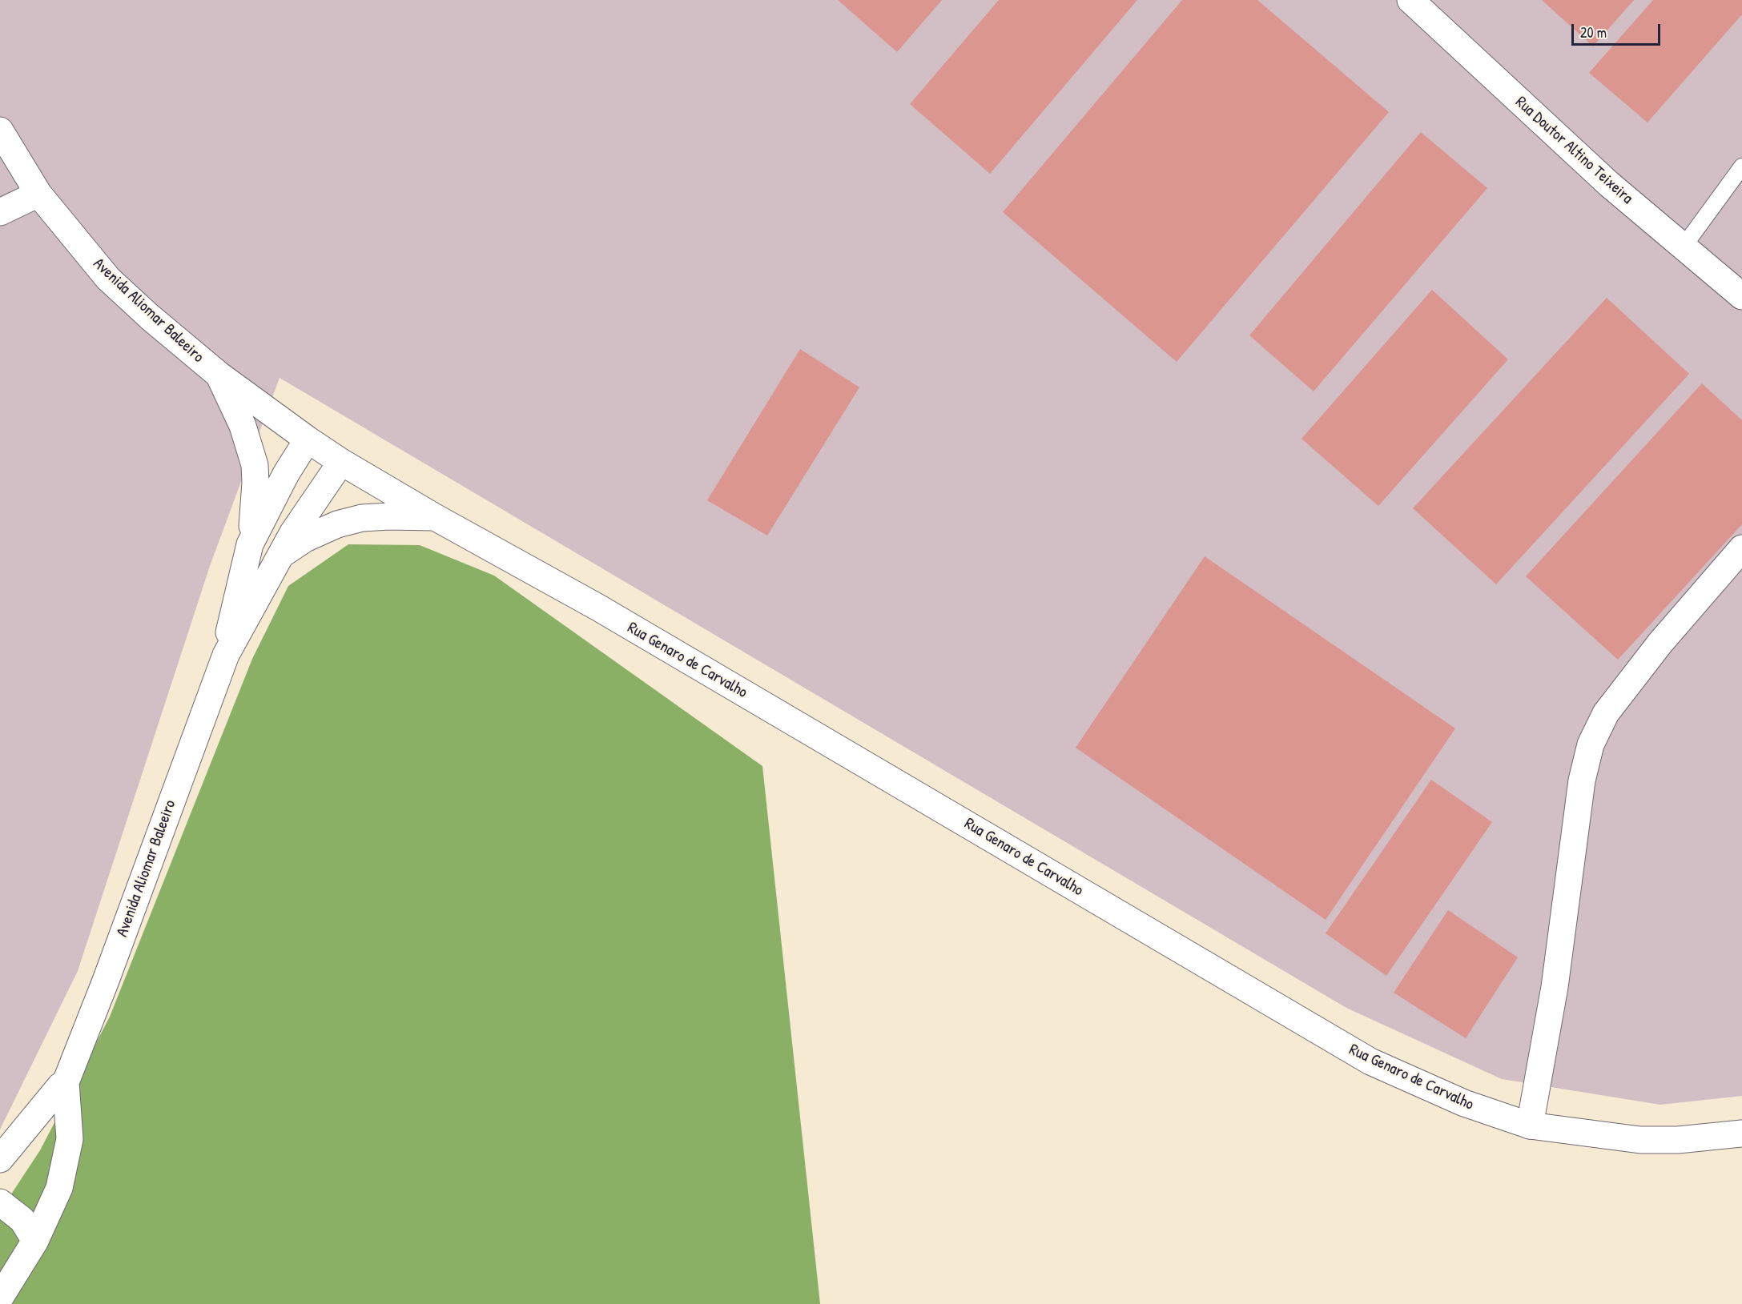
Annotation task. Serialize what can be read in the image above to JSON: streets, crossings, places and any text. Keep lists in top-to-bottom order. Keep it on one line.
{"streets":{"main road":["Rua Doutor Altino Teixeira","Avenida Aliomar Baleeiro","Rua Genaro de Carvalho"]},"crossings":[["Avenida Aliomar Baleeiro","Rua Genaro de Carvalho"]],"scale_bar":"20 m"}
